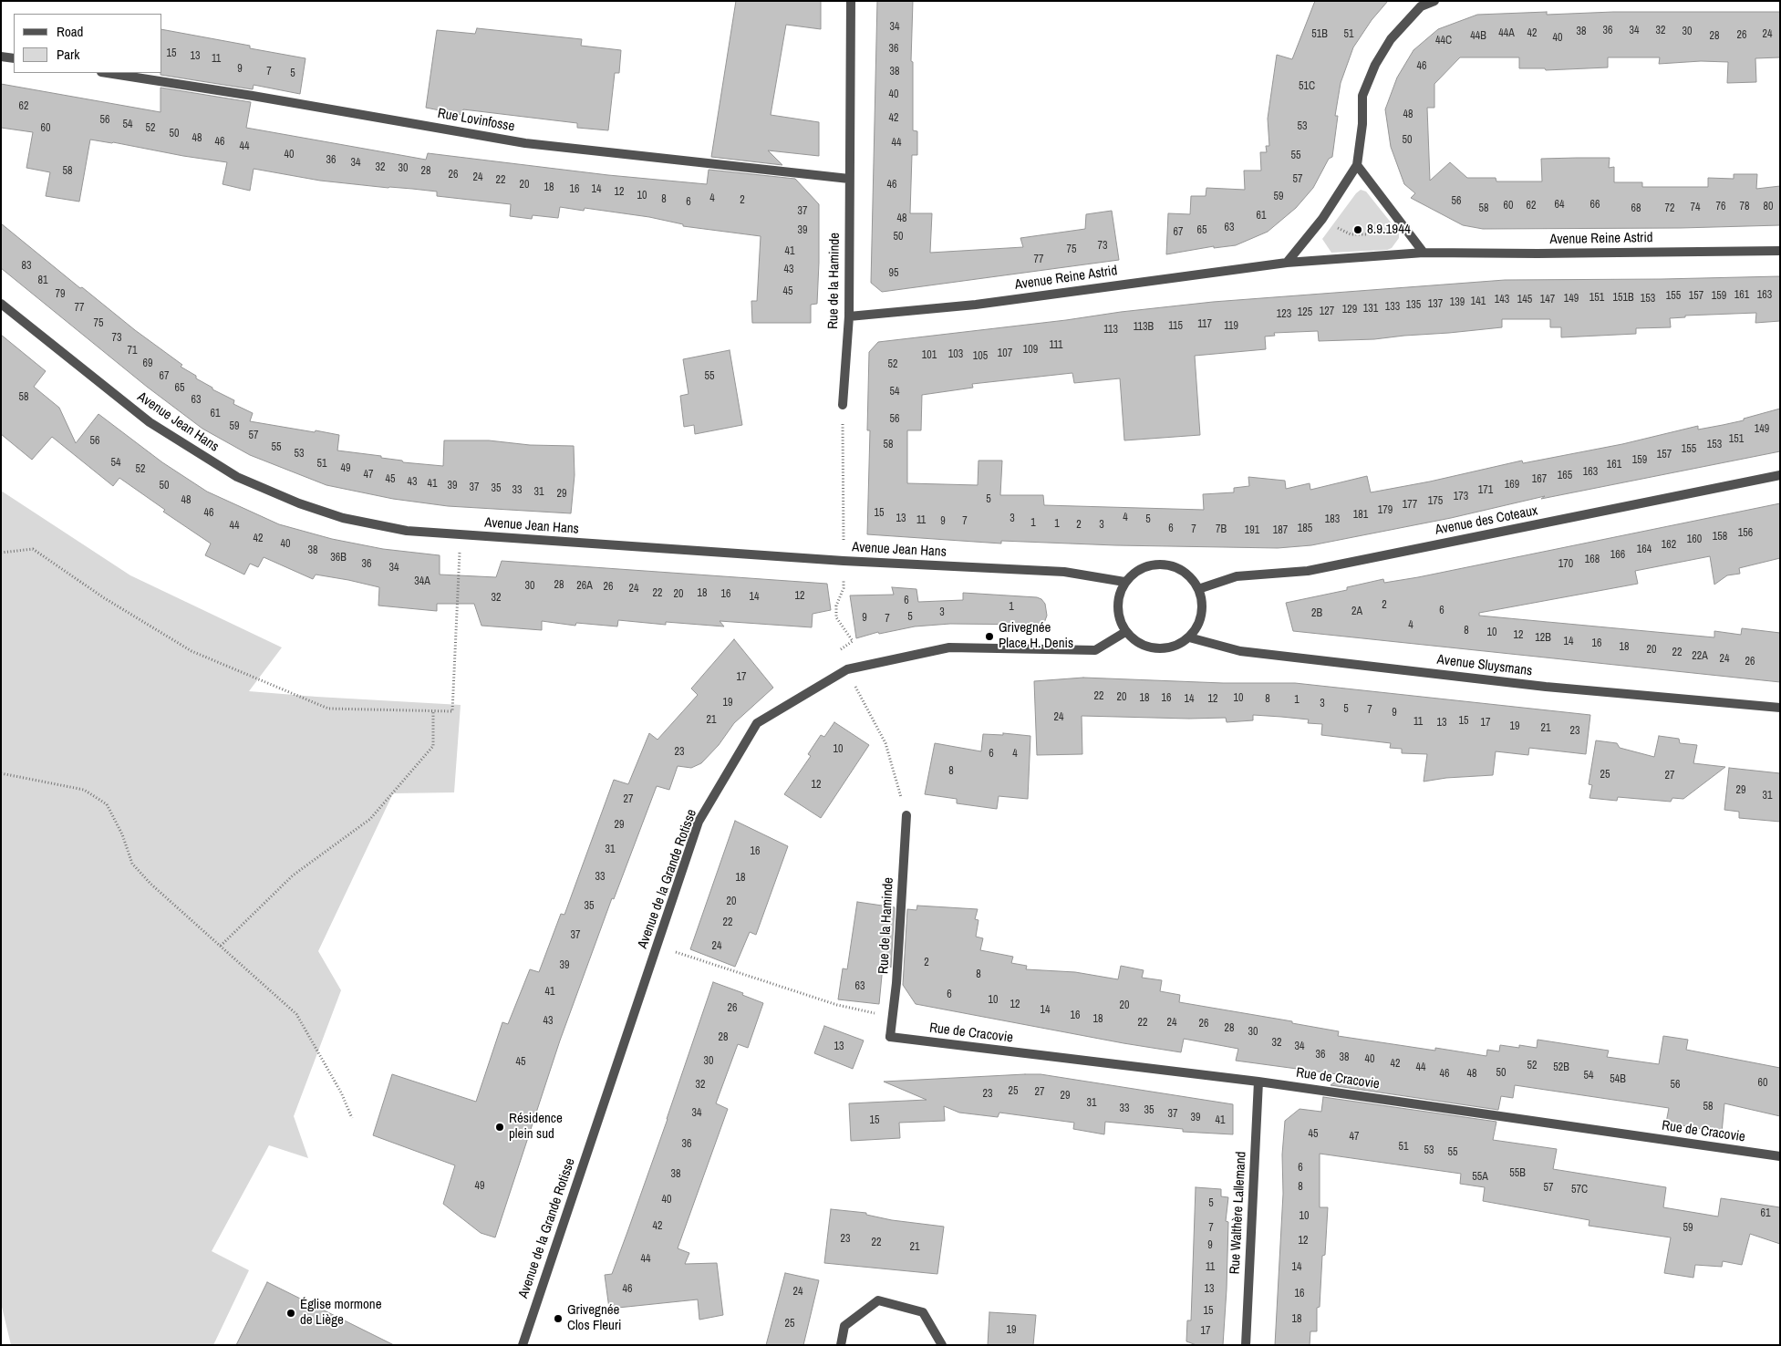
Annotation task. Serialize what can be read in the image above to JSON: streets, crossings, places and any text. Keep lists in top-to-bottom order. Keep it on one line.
{"streets":{"street":["Rue Lovinfosse","Avenue Reine Astrid","Rue de la Haminde","Avenue Jean Hans","Avenue des Coteaux","Avenue Sluysmans","Avenue de la Grande Rotisse","Rue de Cracovie","Rue Walthère Lallemand"]},"crossings":[["Rue Lovinfosse","Rue de la Haminde"],["Avenue Reine Astrid","Rue de la Haminde"],["Rue de la Haminde","Rue de Cracovie"],["Avenue Jean Hans","Avenue des Coteaux"],["Avenue Jean Hans","Avenue Sluysmans"],["Avenue Jean Hans","Avenue de la Grande Rotisse"],["Avenue des Coteaux","Avenue Sluysmans"],["Avenue des Coteaux","Avenue de la Grande Rotisse"],["Avenue Sluysmans","Avenue de la Grande Rotisse"],["Rue de Cracovie","Rue Walthère Lallemand"]],"places":["8.9.1944","Grivegnée Place H. Denis","Résidence plein sud","Église mormone de Liège","Grivegnée Clos Fleuri"],"house_numbers":["34","36","34","32","38","30","44A","42","51B","51","24","26","44B","28","40","44C","36","15","13","11","46","9","7","38","5","51C","40","62","48","42","56","54","53","60","52","50","48","50","46","44","44","40","55","36","34","32","30","58","28","26","24","57","22","20","46","18","16","14","12","10","59","4","8","2","56","6","64","66","60","62","76","78","80","74","58","68","72","37","61","48","63","39","65","67","50","73","75","41","77","83","43","95","81","45","79","161","163","155","157","159","151","151B","149","153","143","145","147","141","139","137","135","133","77","131","129","127","125","123","75","117","115","119","113B","113","73","111","109","71","107","103","101","105","69","52","67","55","65","54","58","63","61","56","59","149","57","151","56","58","153","55","155","53","157","159","54","51","161","49","52","163","47","165","45","167","43","41","169","50","39","37","35","33","171","31","29","173","5","48","175","177","179","46","15","181","4","13","3","5","183","11","9","7","1","1","2","3","44","6","185","7","7B","191","187","156","158","42","160","40","162","164","38","166","36B","168","36","170","34","34A","28","30","26A","26","24","22","18","20","16","12","14","32","6","2","1","6","2A","3","2B","5","9","7","4","8","10","12","12B","14","16","18","20","22","22A","24","26","17","22","20","18","16","10","14","12","8","1","19","3","5","7","9","24","21","15","11","13","17","19","21","23","10","23","6","4","8","25","27","12","29","31","27","29","31","16","33","18","20","35","22","37","24","2","39","8","63","41","6","10","12","20","26","14","16","18","43","22","24","26","28","30","28","32","13","34","36","38","40","30","45","42","52","44","52B","50","46","48","54","54B","60","32","56","25","27","23","29","31","58","33","35","34","37","39","15","41","45","47","36","51","53","55","6","55B","38","55A","49","8","57","57C","40","5","61","10","42","7","59","23","12","22","9","21","44","11","14","46","13","24","16","15","18","25","19","17"],"legend":["Road","Park"]}
